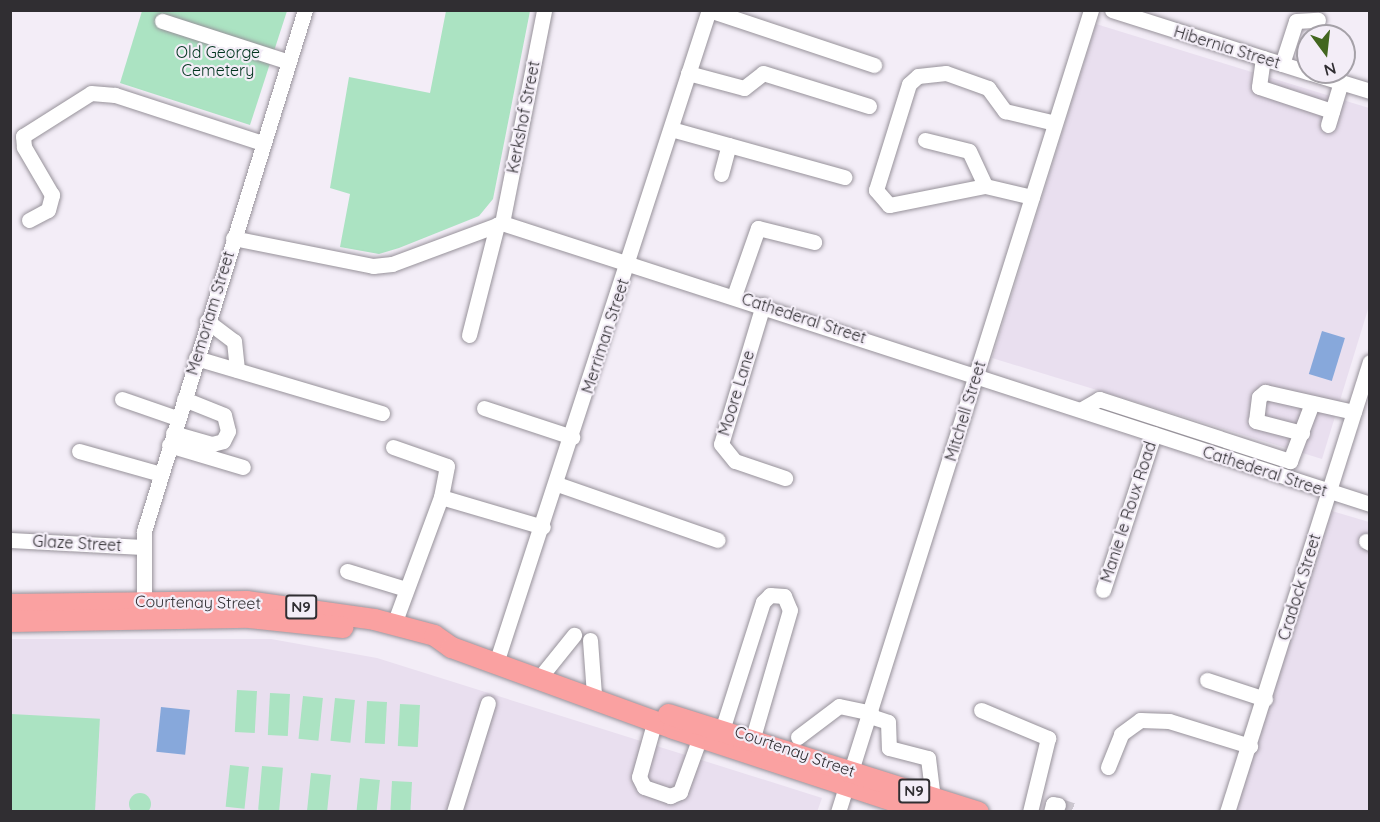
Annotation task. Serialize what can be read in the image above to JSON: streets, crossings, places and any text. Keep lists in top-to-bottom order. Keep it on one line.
{"streets":{"highway":["Courtenay Street","N9"],"street":["Hibernia Street","Kerkshof Street","Memoriam Street","Cathederal Street","Merriman Street","Moore Lane","Mitchell Street","Manie le Roux Road","Glaze Street","Cradock Street"]},"crossings":[["Kerkshof Street","Cathederal Street"],["Memoriam Street","Glaze Street"],["Memoriam Street","Courtenay Street"],["Cathederal Street","Merriman Street"],["Cathederal Street","Moore Lane"],["Cathederal Street","Mitchell Street"],["Cathederal Street","Manie le Roux Road"],["Cathederal Street","Cradock Street"],["Merriman Street","Courtenay Street"],["Mitchell Street","Courtenay Street"]],"parks":["Old George Cemetery"],"north":"bottom"}
